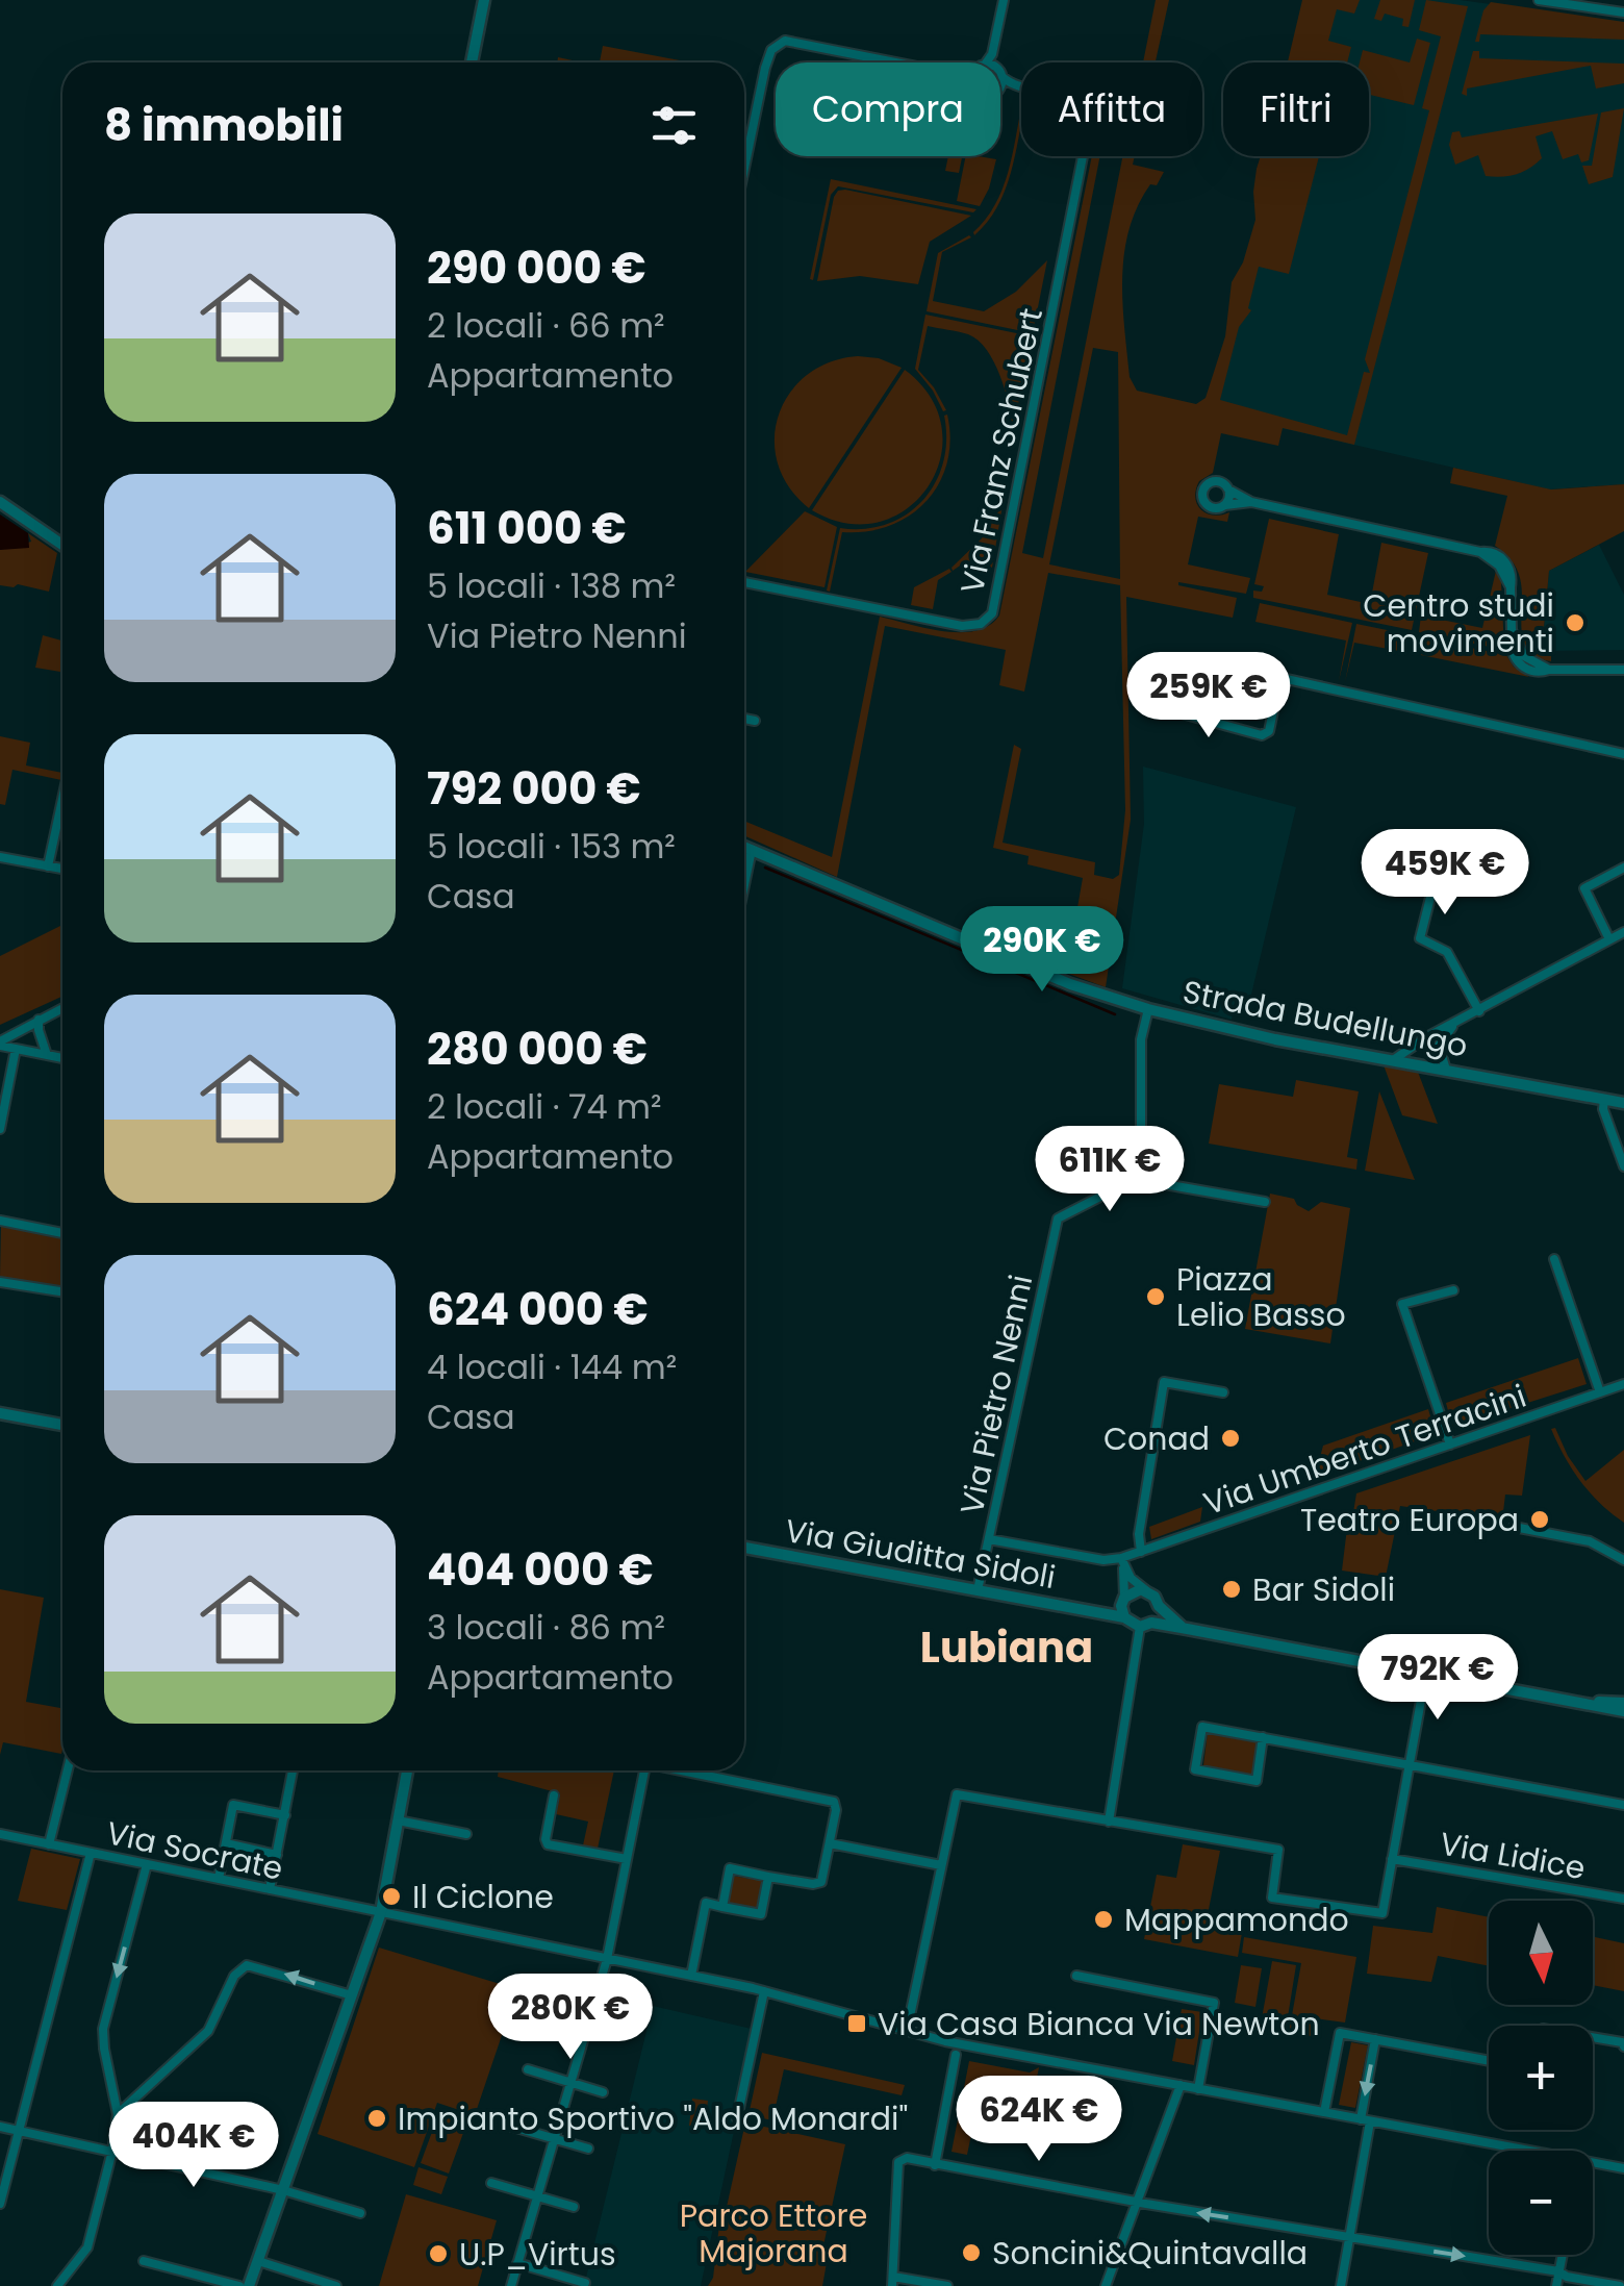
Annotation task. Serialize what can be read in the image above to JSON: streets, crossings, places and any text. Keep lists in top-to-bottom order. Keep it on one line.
{"streets":{"street":["Via Franz Schubert","Strada Budellungo","Via Pietro Nenni","Via Umberto Terracini","Via Giuditta Sidoli","Via Socrate","Via Lidice"]},"crossings":[["Via Pietro Nenni","Via Giuditta Sidoli"],["Via Umberto Terracini","Via Giuditta Sidoli"]],"districts":["Lubiana"],"parks":["Parco Ettore Majorana"],"places":{"other":["Centro studi movimenti","Piazza Lelio Basso","Conad","Teatro Europa","Bar Sidoli","Il Ciclone","Mappamondo","Impianto Sportivo \"Aldo Monardi\"","Soncini&Quintavalla","U.P_Virtus"],"transit":["Via Casa Bianca Via Newton"]},"north":"bottom","page":{"chip":["Compra","Affitta","Filtri"],"heading":"8 immobili","list":[{"name":"290 000 €","note":"2 locali · 66 m² · Appartamento"},{"name":"611 000 €","note":"5 locali · 138 m² · Via Pietro Nenni"},{"name":"792 000 €","note":"5 locali · 153 m² · Casa"},{"name":"280 000 €","note":"2 locali · 74 m² · Appartamento"},{"name":"624 000 €","note":"4 locali · 144 m² · Casa"},{"name":"404 000 €","note":"3 locali · 86 m² · Appartamento"}],"price":["259K €","459K €","290K €","611K €","792K €","280K €","624K €","404K €"],"map_buttons":["+","−"]}}
